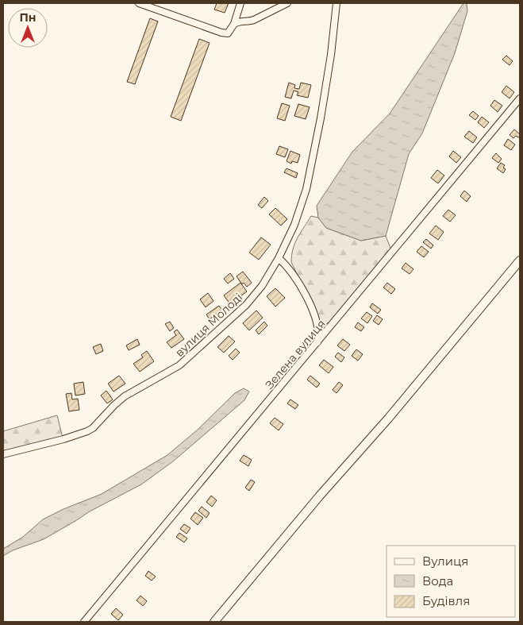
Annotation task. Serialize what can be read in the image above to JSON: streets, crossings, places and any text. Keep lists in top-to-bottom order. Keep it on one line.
{"streets":{"street":["вулиця Молоді","Зелена вулиця"]},"legend":["Вулиця","Вода","Будівля"],"north":"top"}
